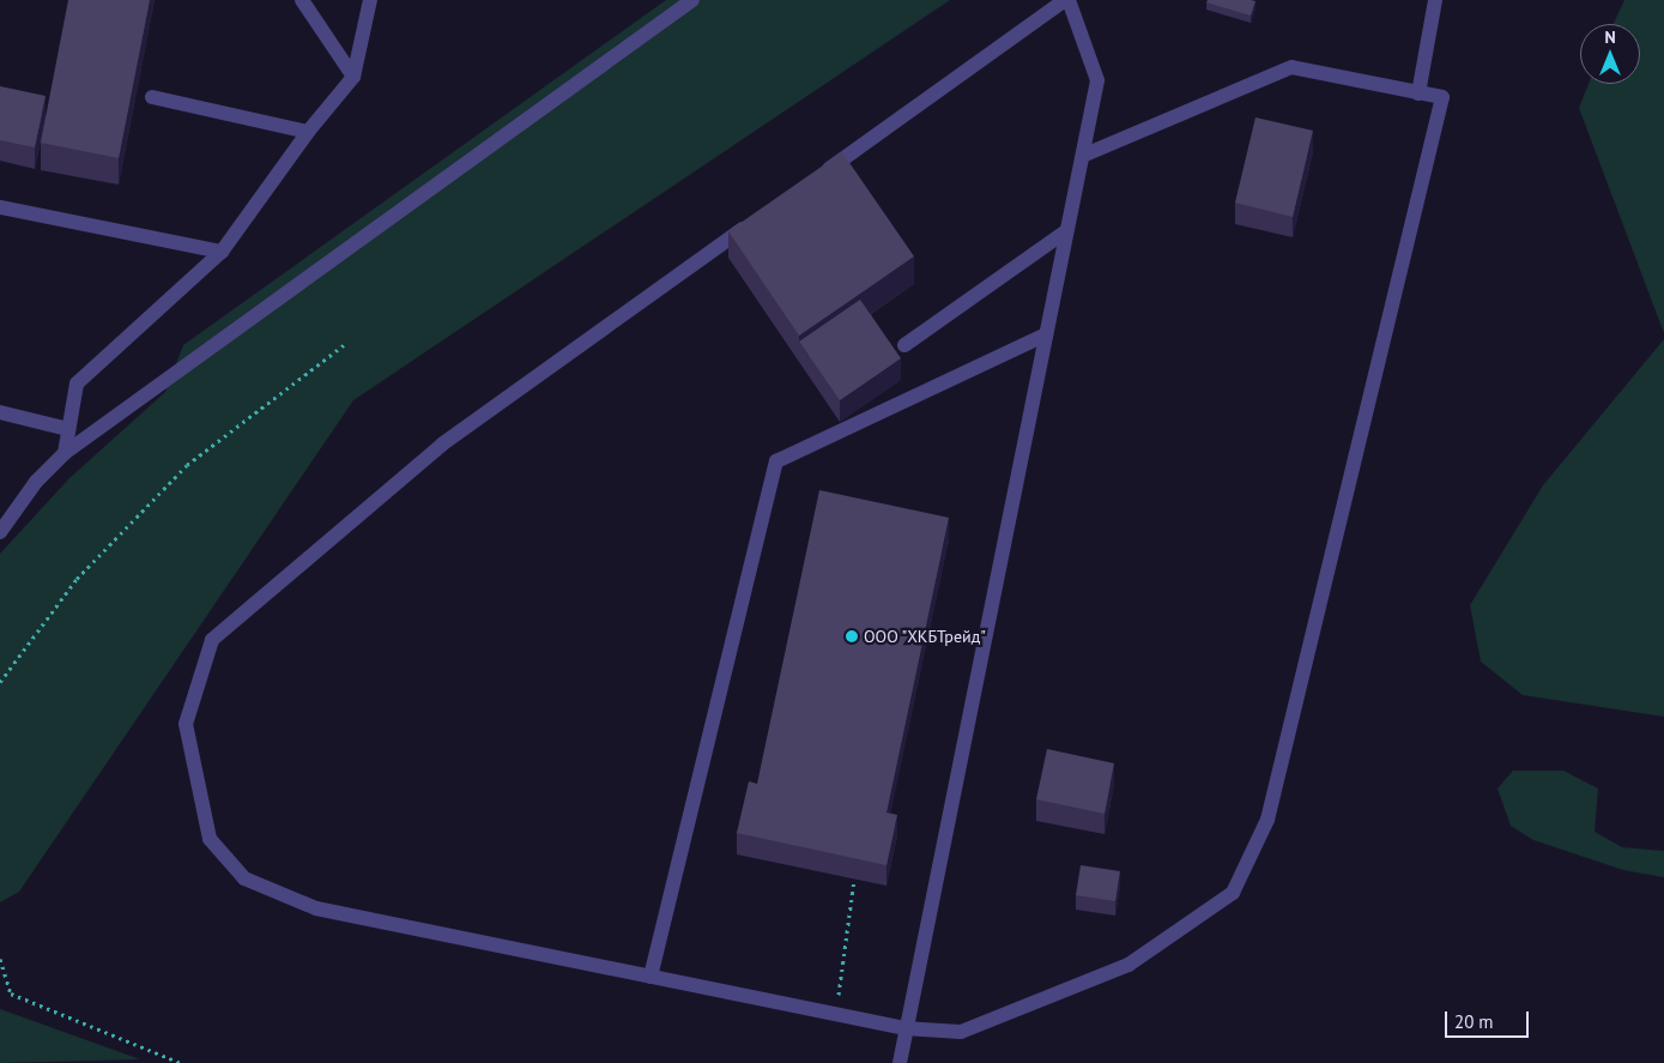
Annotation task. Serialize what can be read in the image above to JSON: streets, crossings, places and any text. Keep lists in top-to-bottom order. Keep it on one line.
{"places":["ООО \"ХКБТрейд\""],"scale_bar":"20 m","north":"top"}
